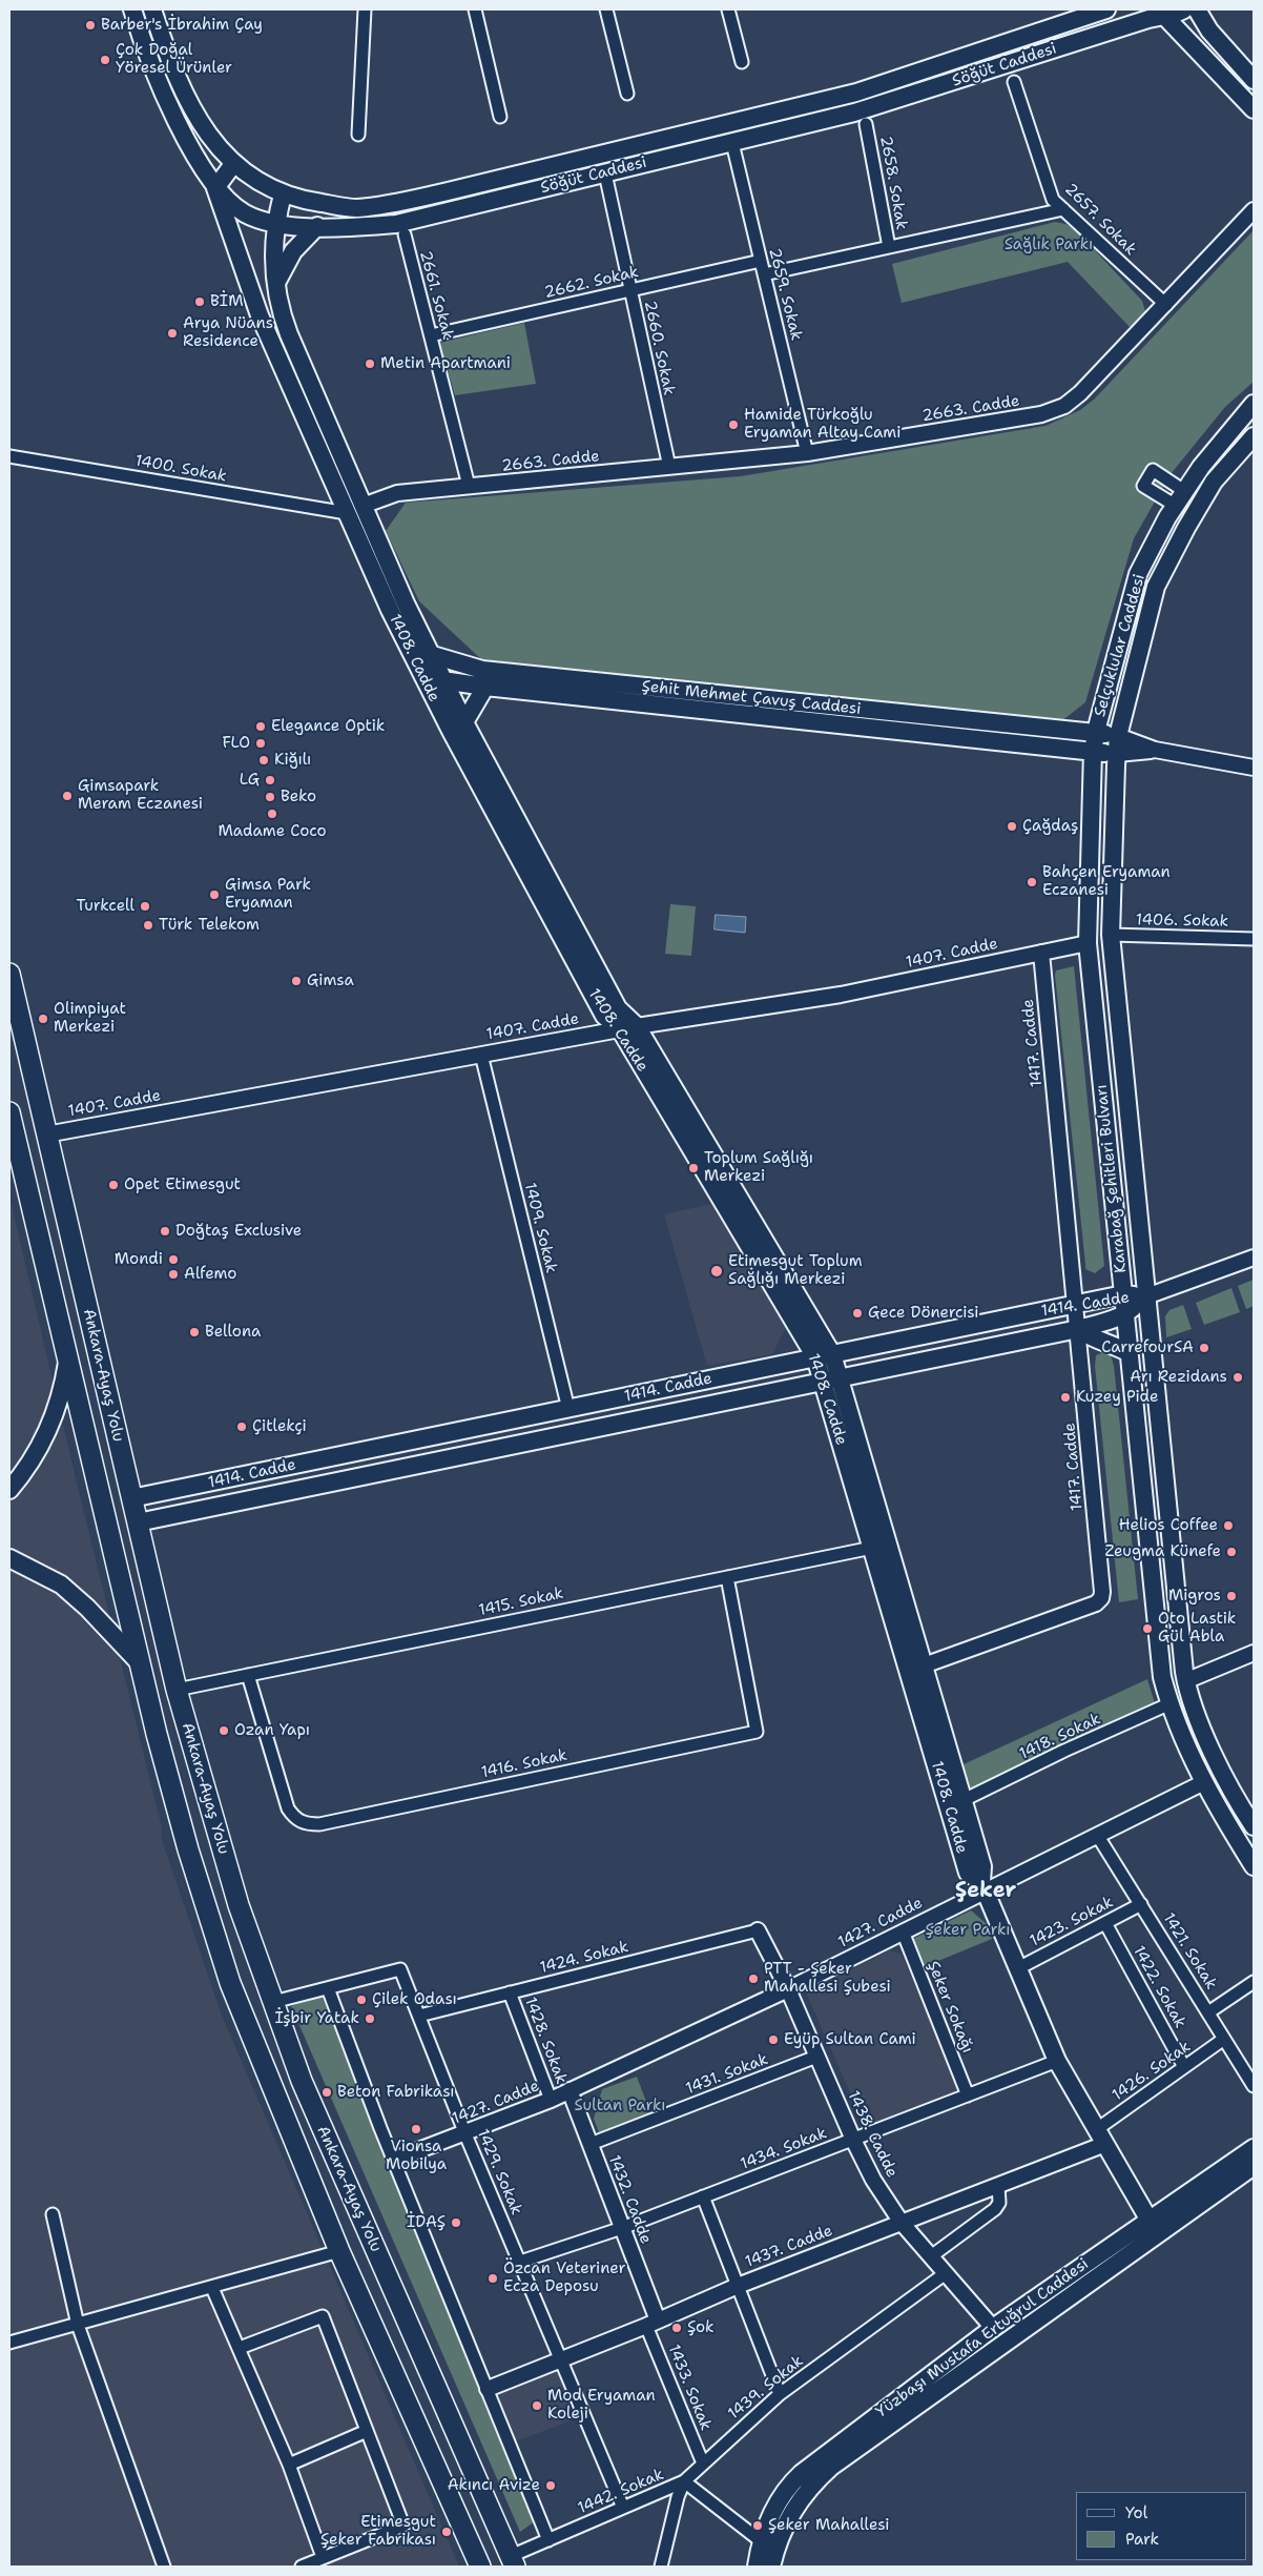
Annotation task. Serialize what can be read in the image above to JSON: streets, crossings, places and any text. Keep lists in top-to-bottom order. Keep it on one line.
{"streets":{"highway":["Ankara-Ayaş Yolu"],"main road":["Söğüt Caddesi","Selçuklular Caddesi","1408. Cadde","Şehit Mehmet Çavuş Caddesi","Karabağ Şehitleri Bulvarı","1414. Cadde","Yüzbaşı Mustafa Ertuğrul Caddesi"],"street":["2658. Sokak","2657. Sokak","2662. Sokak","2659. Sokak","2661. Sokak","2660. Sokak","2663. Cadde","1400. Sokak","1406. Sokak","1407. Cadde","1417. Cadde","1409. Sokak","1415. Sokak","1418. Sokak","1416. Sokak","1423. Sokak","1427. Cadde","1421. Sokak","1424. Sokak","1422. Sokak","Şeker Sokağı","1428. Sokak","1426. Sokak","1431. Sokak","1438. Cadde","1434. Sokak","1429. Sokak","1432. Cadde","1437. Cadde","1433. Sokak","1439. Sokak","1442. Sokak"]},"crossings":[["Söğüt Caddesi","2659. Sokak"],["Söğüt Caddesi","2660. Sokak"],["Söğüt Caddesi","1408. Cadde"],["2657. Sokak","2663. Cadde"],["2662. Sokak","2659. Sokak"],["2662. Sokak","2661. Sokak"],["2662. Sokak","2660. Sokak"],["2659. Sokak","2663. Cadde"],["2661. Sokak","2663. Cadde"],["2660. Sokak","2663. Cadde"],["2663. Cadde","1408. Cadde"],["1400. Sokak","1408. Cadde"],["Selçuklular Caddesi","Şehit Mehmet Çavuş Caddesi"],["Selçuklular Caddesi","Karabağ Şehitleri Bulvarı"],["1408. Cadde","Şehit Mehmet Çavuş Caddesi"],["1408. Cadde","1407. Cadde"],["1408. Cadde","1417. Cadde"],["1408. Cadde","1414. Cadde"],["1408. Cadde","1415. Sokak"],["1408. Cadde","1418. Sokak"],["1408. Cadde","1423. Sokak"],["1408. Cadde","1427. Cadde"],["1408. Cadde","1426. Sokak"],["1408. Cadde","1434. Sokak"],["1408. Cadde","1437. Cadde"],["1408. Cadde","Yüzbaşı Mustafa Ertuğrul Caddesi"],["Şehit Mehmet Çavuş Caddesi","Karabağ Şehitleri Bulvarı"],["1406. Sokak","Karabağ Şehitleri Bulvarı"],["1407. Cadde","1417. Cadde"],["1407. Cadde","Karabağ Şehitleri Bulvarı"],["1407. Cadde","1409. Sokak"],["1407. Cadde","Ankara-Ayaş Yolu"],["1417. Cadde","1414. Cadde"],["Karabağ Şehitleri Bulvarı","1414. Cadde"],["Karabağ Şehitleri Bulvarı","1418. Sokak"],["Karabağ Şehitleri Bulvarı","1427. Cadde"],["1409. Sokak","1414. Cadde"],["1414. Cadde","Ankara-Ayaş Yolu"],["Ankara-Ayaş Yolu","1415. Sokak"],["Ankara-Ayaş Yolu","1429. Sokak"],["Ankara-Ayaş Yolu","1442. Sokak"],["1415. Sokak","1416. Sokak"],["1423. Sokak","1421. Sokak"],["1423. Sokak","1422. Sokak"],["1427. Cadde","1421. Sokak"],["1427. Cadde","Şeker Sokağı"],["1427. Cadde","1428. Sokak"],["1427. Cadde","1438. Cadde"],["1427. Cadde","1429. Sokak"],["1427. Cadde","1432. Cadde"],["1421. Sokak","1426. Sokak"],["1424. Sokak","1428. Sokak"],["1424. Sokak","1438. Cadde"],["1424. Sokak","1429. Sokak"],["1422. Sokak","1426. Sokak"],["Şeker Sokağı","1434. Sokak"],["1426. Sokak","1437. Cadde"],["1431. Sokak","1438. Cadde"],["1431. Sokak","1432. Cadde"],["1438. Cadde","1434. Sokak"],["1438. Cadde","1437. Cadde"],["1438. Cadde","Yüzbaşı Mustafa Ertuğrul Caddesi"],["1438. Cadde","1439. Sokak"],["1434. Sokak","1429. Sokak"],["1434. Sokak","1432. Cadde"],["1429. Sokak","1437. Cadde"],["1429. Sokak","1442. Sokak"],["1432. Cadde","1437. Cadde"],["1432. Cadde","1433. Sokak"],["1437. Cadde","1433. Sokak"],["Yüzbaşı Mustafa Ertuğrul Caddesi","1442. Sokak"],["1433. Sokak","1439. Sokak"],["1439. Sokak","1442. Sokak"]],"districts":["Şeker"],"parks":["Sağlık Parkı","Şeker Parkı","Sultan Parkı"],"places":["Barber's İbrahim Çay","Çok Doğal Yöresel Ürünler","BİM","Arya Nüans Residence","Metin Apartmani","Hamide Türkoğlu Eryaman Altay Cami","Elegance Optik","FLO","Kiğılı","LG","Gimsapark Meram Eczanesi","Beko","Madame Coco","Çağdaş","Bahçen Eryaman Eczanesi","Gimsa Park Eryaman","Turkcell","Türk Telekom","Gimsa","Olimpiyat Merkezi","Toplum Sağlığı Merkezi","Opet Etimesgut","Doğtaş Exclusive","Mondi","Etimesgut Toplum Sağlığı Merkezi","Alfemo","Gece Dönercisi","Bellona","CarrefourSA","Arı Rezidans","Kuzey Pide","Çitlekçi","Helios Coffee","Zeugma Künefe","Migros","Oto Lastik Gül Abla","Ozan Yapı","PTT - Şeker Mahallesi Şubesi","Çilek Odası","İşbir Yatak","Eyüp Sultan Cami","Beton Fabrikası","Vionsa Mobilya","İDAŞ","Özcan Veteriner Ecza Deposu","Şok","Mod Eryaman Koleji","Akıncı Avize","Şeker Mahallesi","Etimesgut Şeker Fabrikası"],"legend":["Yol","Park"]}
